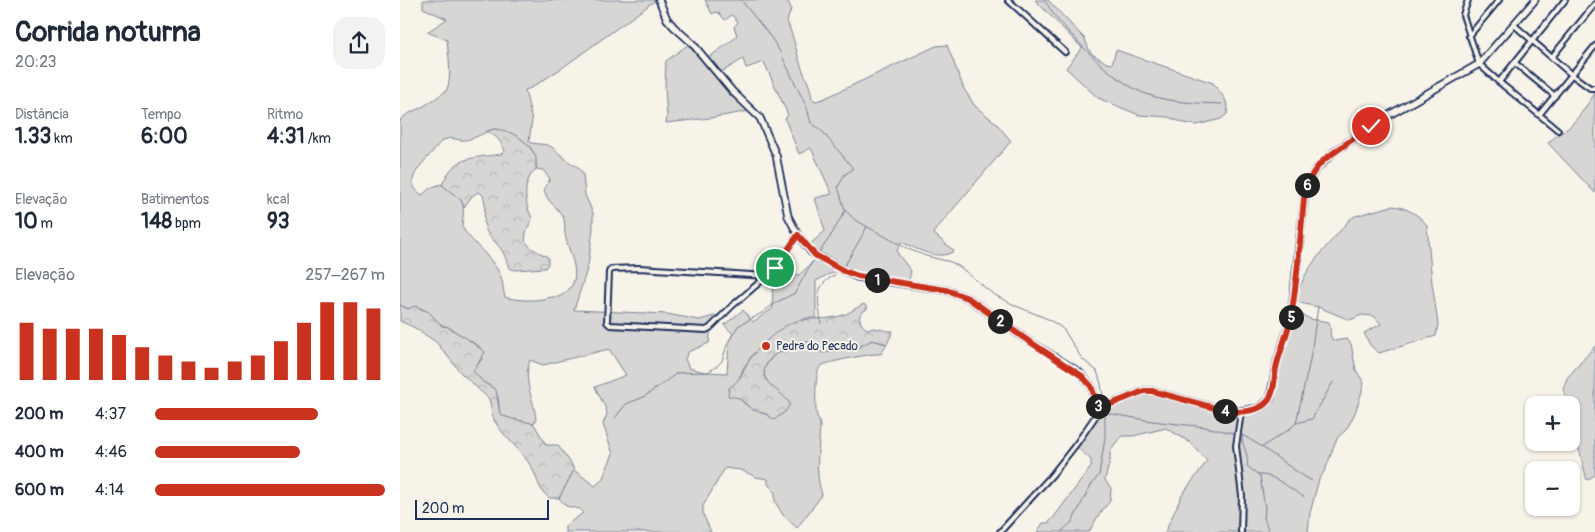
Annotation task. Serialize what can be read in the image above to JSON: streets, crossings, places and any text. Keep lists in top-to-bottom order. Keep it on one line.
{"places":["Pedra do Pecado"],"scale_bar":"200 m","page":{"heading":["Corrida noturna","20:23"],"stats":[["Distância","1.33 km"],["Tempo","6:00"],["Ritmo","4:31 /km"],["Elevação","10 m"],["Batimentos","148 bpm"],["kcal","93"]],"pins":["6","1","5","2","3","4"],"chart":["Elevação","257–267 m"],"list":[{"name":"200 m","note":"4:37"},{"name":"400 m","note":"4:46"},{"name":"600 m","note":"4:14"}],"map_buttons":["+","−"],"scale":"200 m"}}
